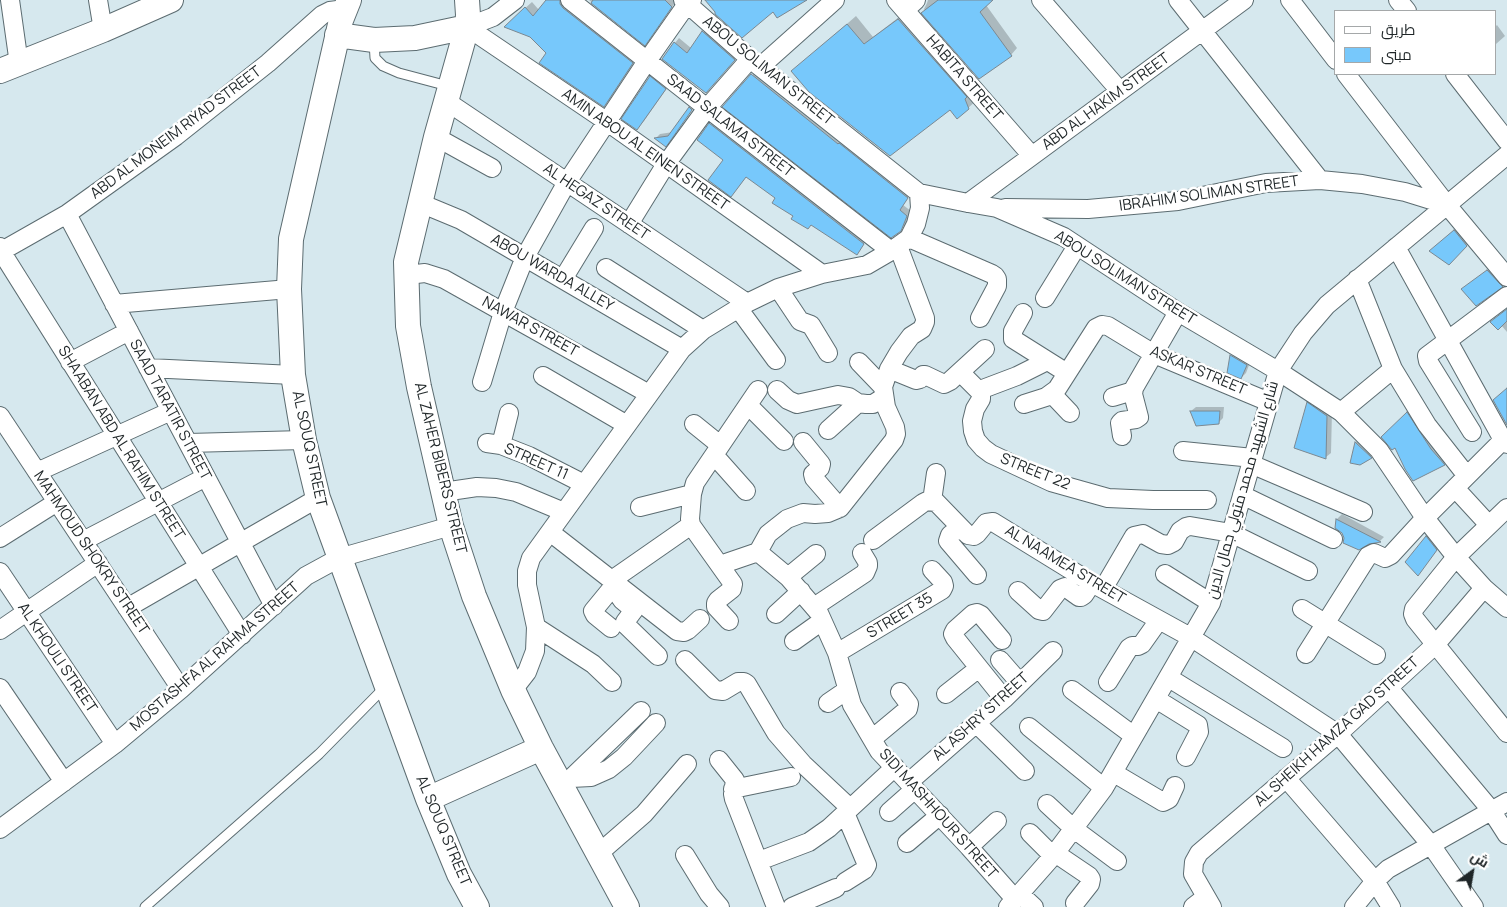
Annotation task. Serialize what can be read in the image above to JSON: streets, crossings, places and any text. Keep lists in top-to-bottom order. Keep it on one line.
{"streets":{"main road":["AL SOUQ STREET","AL ZAHER BIBERS STREET"],"street":["ABOU SOLIMAN STREET","HABITA STREET","ABD AL HAKIM STREET","SAAD SALAMA STREET","ABD AL MONEIM RIYAD STREET","AMIN ABOU AL EINEN STREET","IBRAHIM SOLIMAN STREET","AL HEGAZ STREET","ABOU WARDA ALLEY","NAWAR STREET","ASKAR STREET","SAAD TARATIR STREET","SHAABAN ABD AL RAHIM STREET","STREET 11","STREET 22","شارع الشهيد محمد متولي جمال الدين","MAHMOUD SHOKRY STREET","AL NAAMEA STREET","STREET 35","MOSTASHFA AL RAHMA STREET","AL KHOULI STREET","AL ASHRY STREET","AL SHEIKH HAMZA GAD STREET","SIDI MASHHOUR STREET"]},"crossings":[["ABOU SOLIMAN STREET","ABD AL HAKIM STREET"],["ABOU SOLIMAN STREET","IBRAHIM SOLIMAN STREET"],["ABOU SOLIMAN STREET","شارع الشهيد محمد متولي جمال الدين"],["ABOU SOLIMAN STREET","AL SHEIKH HAMZA GAD STREET"],["HABITA STREET","ABD AL HAKIM STREET"],["ABD AL MONEIM RIYAD STREET","SAAD TARATIR STREET"],["ABD AL MONEIM RIYAD STREET","SHAABAN ABD AL RAHIM STREET"],["ABD AL MONEIM RIYAD STREET","AL SOUQ STREET"],["AMIN ABOU AL EINEN STREET","AL ZAHER BIBERS STREET"],["IBRAHIM SOLIMAN STREET","شارع الشهيد محمد متولي جمال الدين"],["AL HEGAZ STREET","AL ZAHER BIBERS STREET"],["ABOU WARDA ALLEY","AL ZAHER BIBERS STREET"],["NAWAR STREET","AL ZAHER BIBERS STREET"],["ASKAR STREET","شارع الشهيد محمد متولي جمال الدين"],["SAAD TARATIR STREET","MOSTASHFA AL RAHMA STREET"],["SHAABAN ABD AL RAHIM STREET","MOSTASHFA AL RAHMA STREET"],["AL SOUQ STREET","MOSTASHFA AL RAHMA STREET"],["AL ZAHER BIBERS STREET","MOSTASHFA AL RAHMA STREET"],["شارع الشهيد محمد متولي جمال الدين","AL NAAMEA STREET"],["شارع الشهيد محمد متولي جمال الدين","SIDI MASHHOUR STREET"],["MAHMOUD SHOKRY STREET","MOSTASHFA AL RAHMA STREET"],["AL NAAMEA STREET","AL SHEIKH HAMZA GAD STREET"],["STREET 35","SIDI MASHHOUR STREET"],["MOSTASHFA AL RAHMA STREET","AL KHOULI STREET"],["AL ASHRY STREET","SIDI MASHHOUR STREET"]],"legend":["طريق","مبنى"],"north":"top right"}
